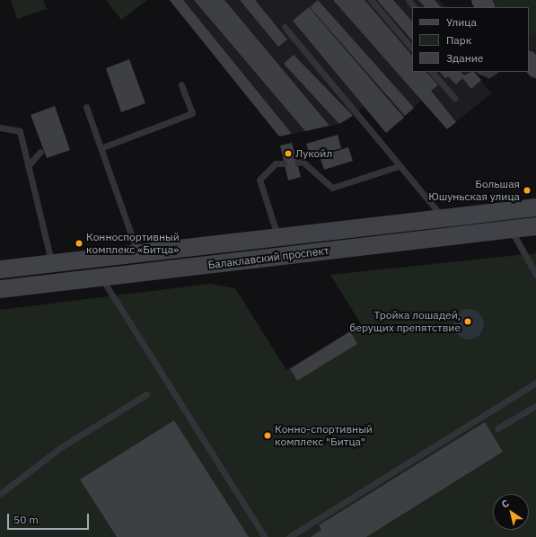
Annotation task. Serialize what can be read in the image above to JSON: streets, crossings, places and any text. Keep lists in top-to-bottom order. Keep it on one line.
{"streets":{"main road":["Балаклавский проспект"]},"places":["Лукойл","Большая Юшуньская улица","Конноспортивный комплекс «Битца»","Тройка лошадей, берущих препятствие","Конно-спортивный комплекс \"Битца\""],"legend":["Улица","Парк","Здание"],"scale_bar":"50 m","north":"top left"}
